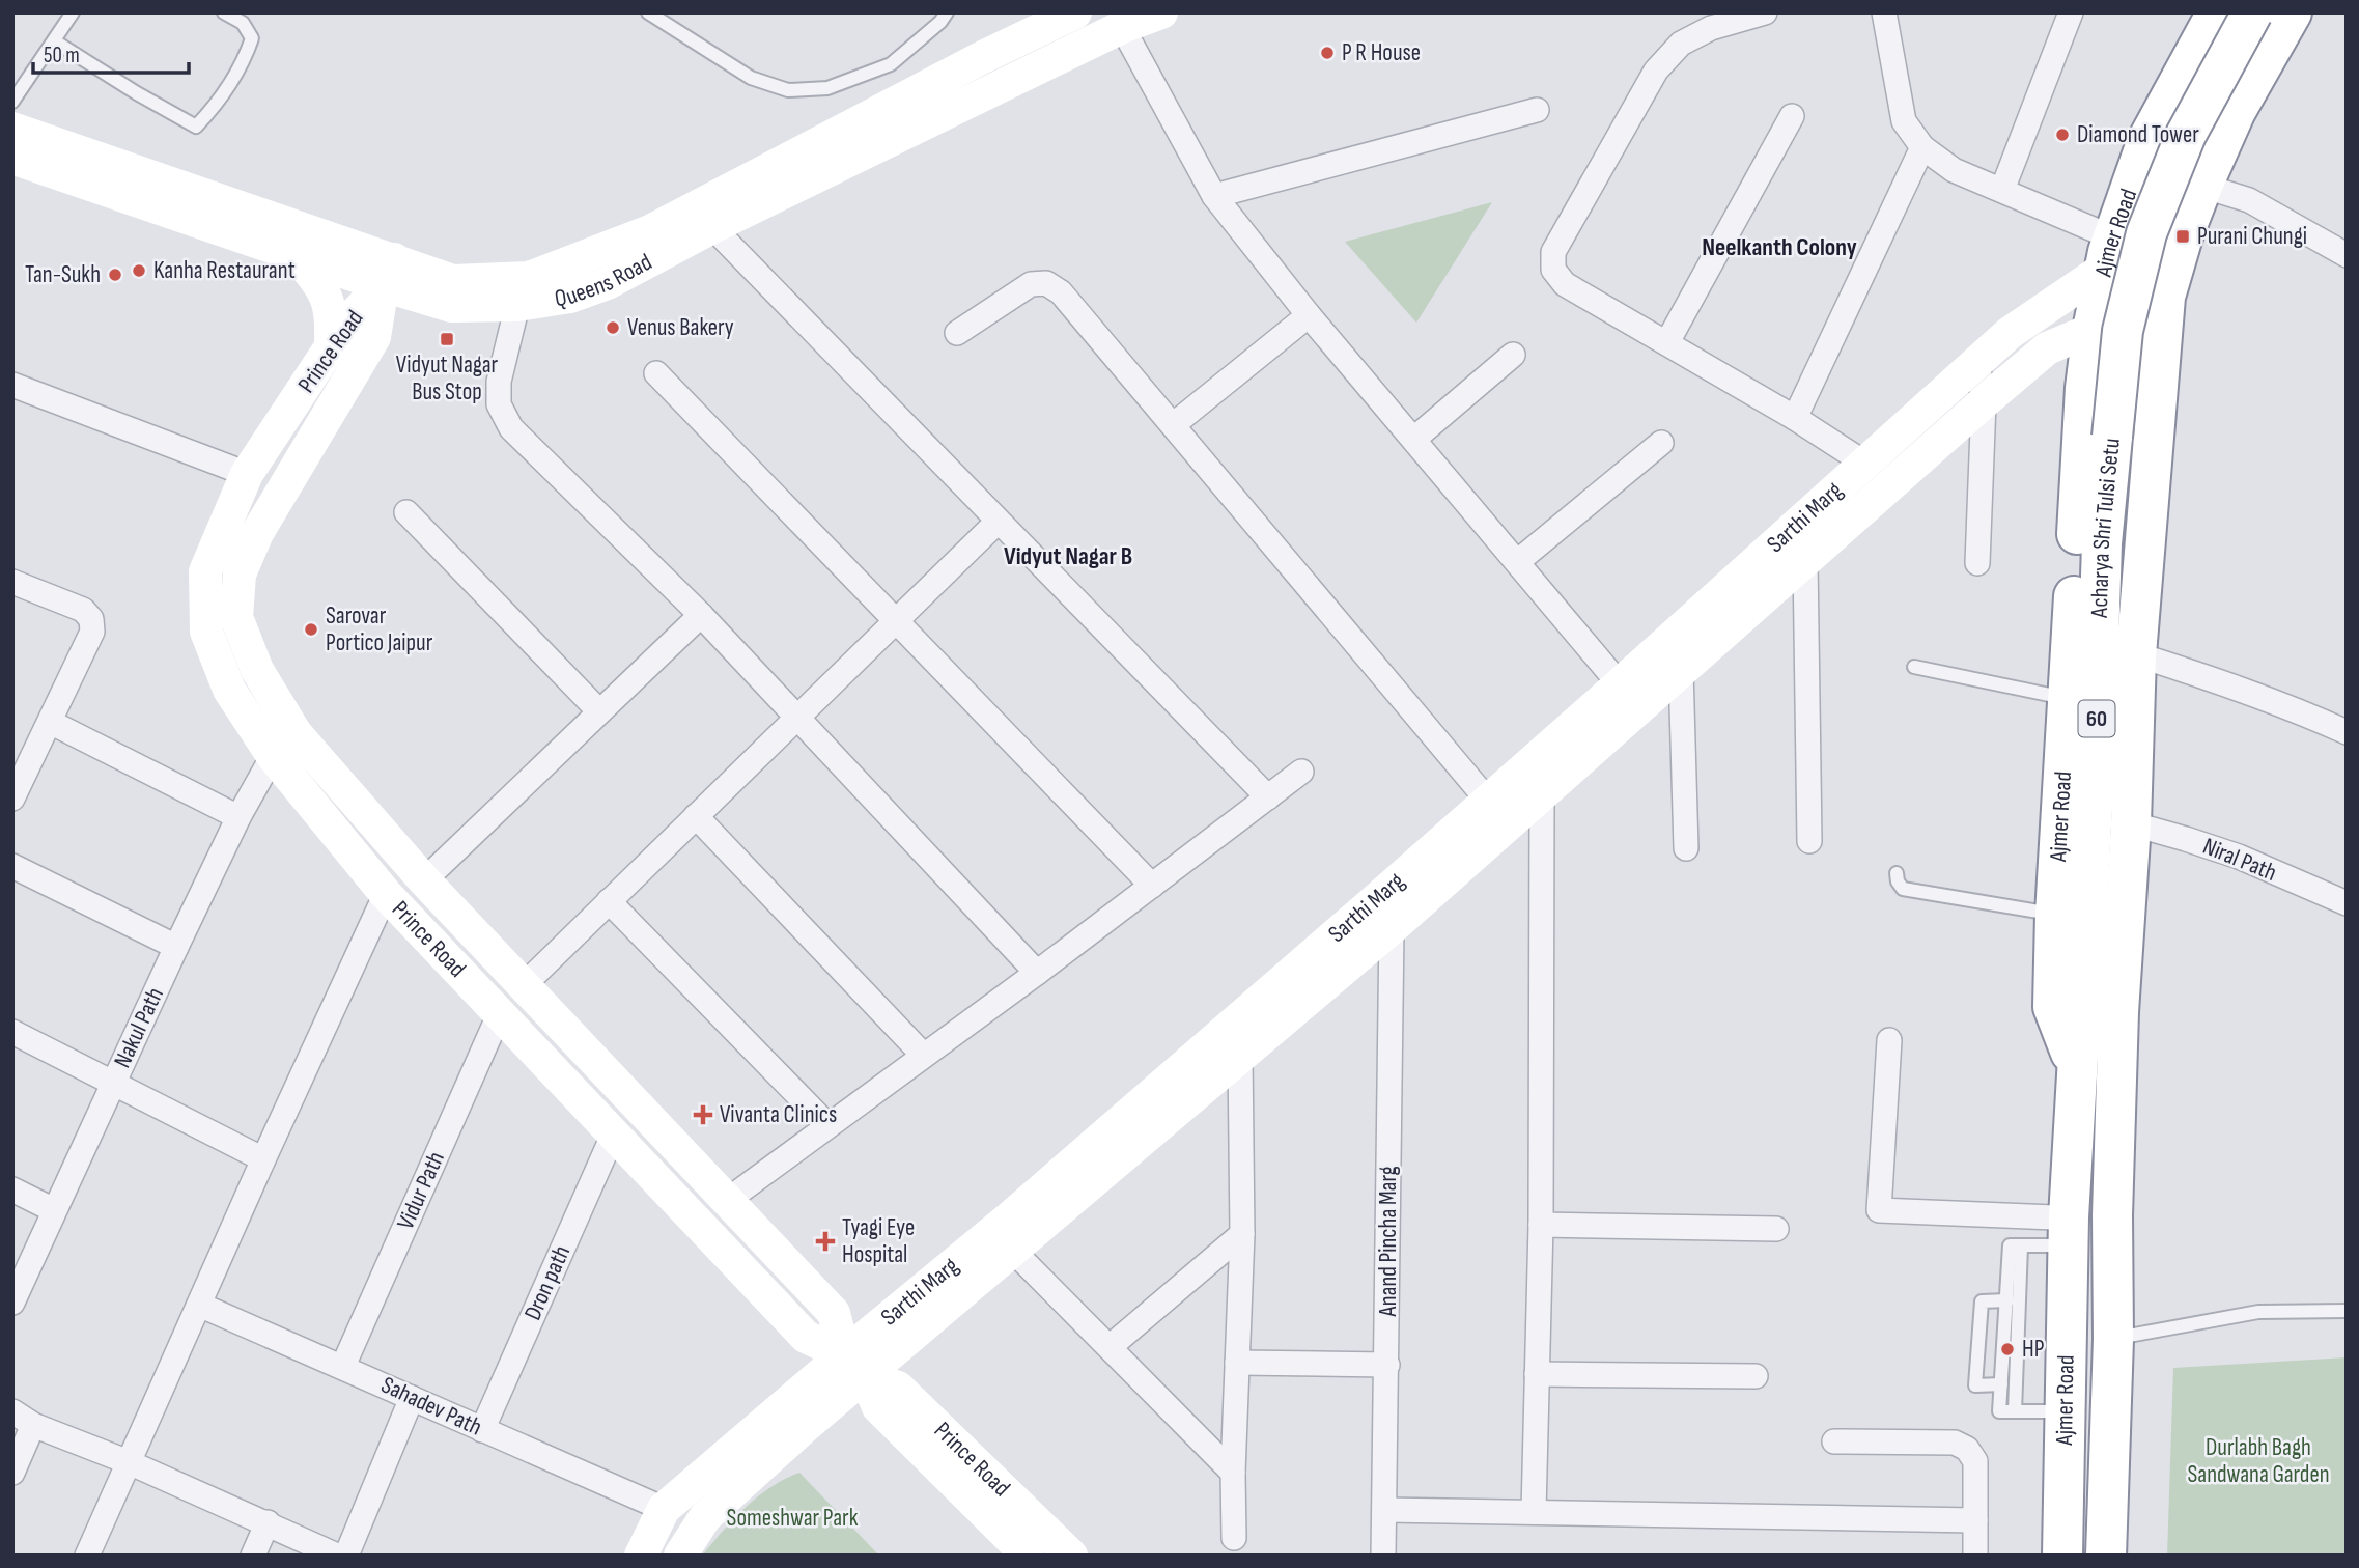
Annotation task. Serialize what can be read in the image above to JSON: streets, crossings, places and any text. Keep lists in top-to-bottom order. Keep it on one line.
{"streets":{"highway":["Ajmer Road","Acharya Shri Tulsi Setu","60"],"street":["Queens Road","Prince Road","Sarthi Marg","Niral Path","Nakul Path","Vidur Path","Anand Pincha Marg","Dron path","Sahadev Path"]},"crossings":[["Ajmer Road","Sarthi Marg"],["Ajmer Road","Acharya Shri Tulsi Setu"],["Ajmer Road","Niral Path"],["Queens Road","Prince Road"],["Prince Road","Sarthi Marg"],["Prince Road","Nakul Path"],["Prince Road","Vidur Path"],["Prince Road","Dron path"],["Sarthi Marg","Anand Pincha Marg"],["Sarthi Marg","Sahadev Path"],["Vidur Path","Sahadev Path"],["Dron path","Sahadev Path"]],"districts":["Neelkanth Colony","Vidyut Nagar B"],"parks":["Durlabh Bagh Sandwana Garden","Someshwar Park"],"places":{"other":["P R House","Diamond Tower","Kanha Restaurant","Tan-Sukh","Venus Bakery","Sarovar Portico Jaipur","HP"],"transit":["Purani Chungi","Vidyut Nagar Bus Stop"],"health":["Vivanta Clinics","Tyagi Eye Hospital"]},"scale_bar":"50 m"}
